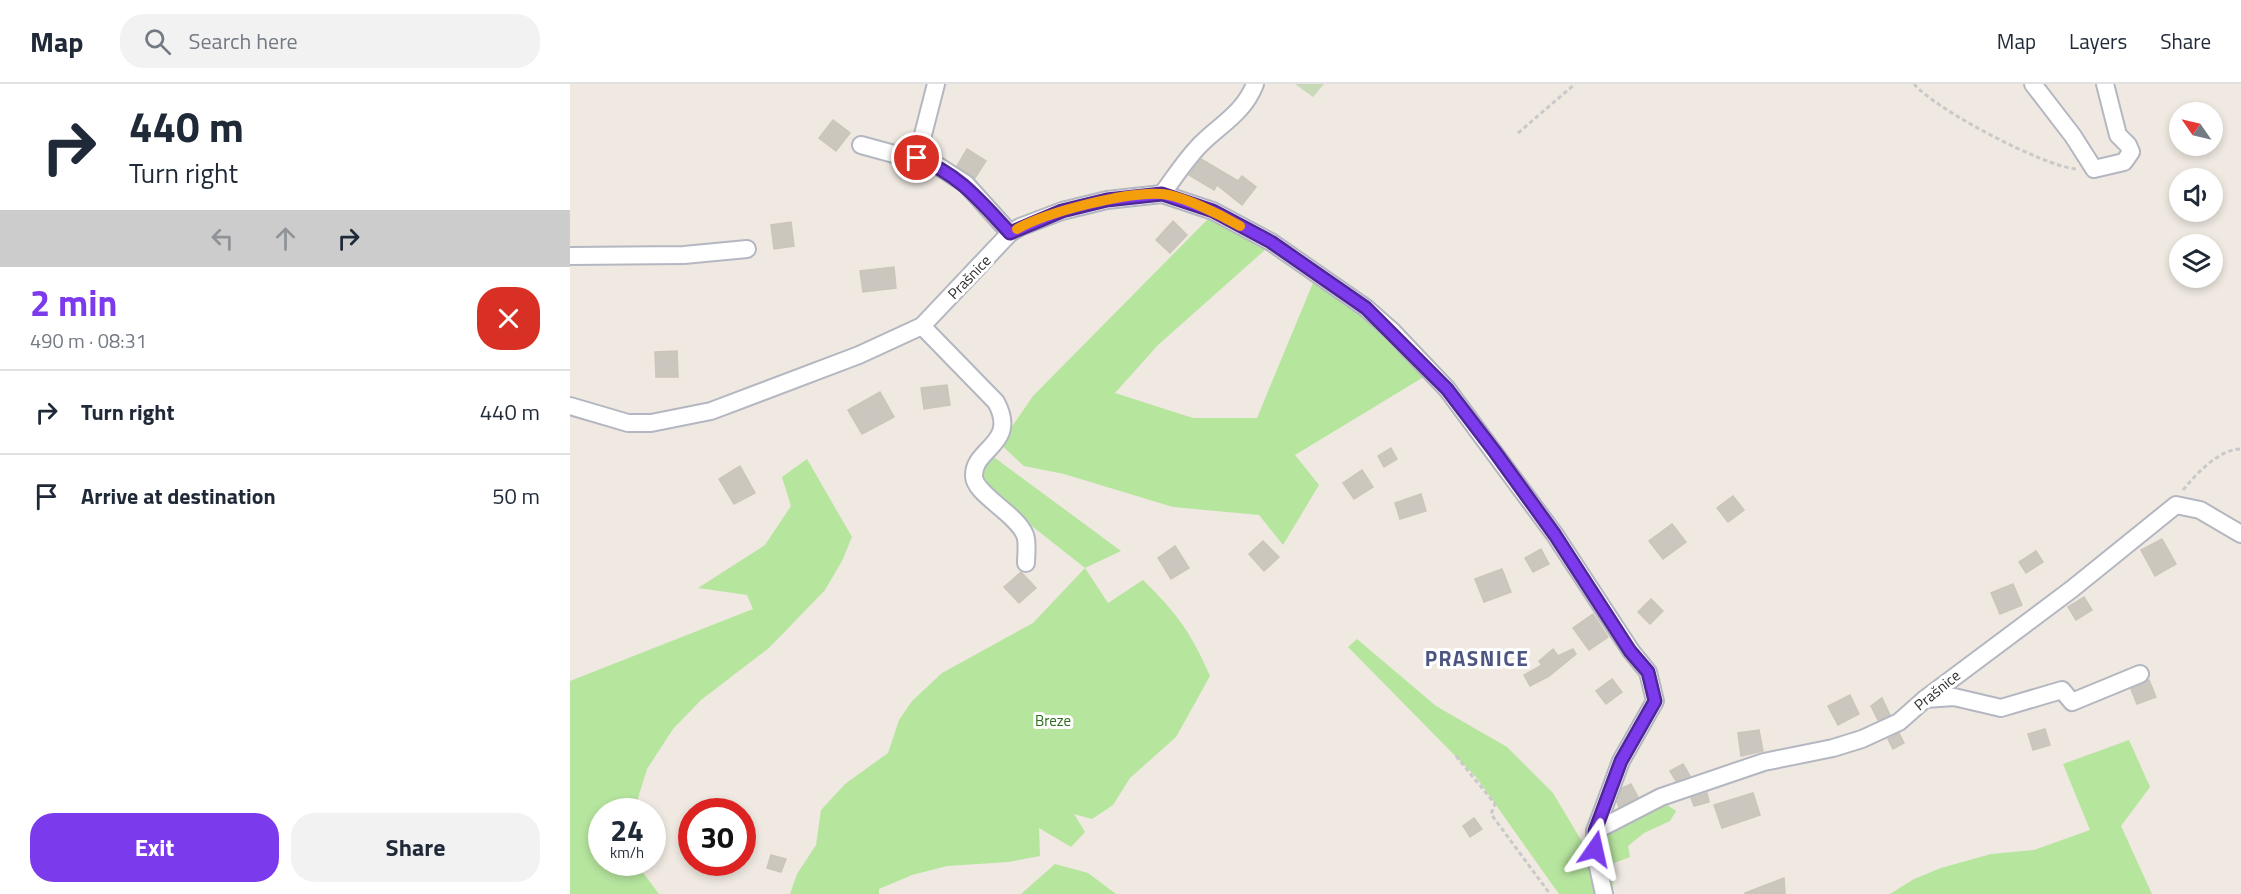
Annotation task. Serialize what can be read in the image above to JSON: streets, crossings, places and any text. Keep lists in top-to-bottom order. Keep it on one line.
{"streets":{"street":["Prašnice"]},"districts":["PRASNICE"],"parks":["Breze"],"north":"top left","page":{"header":"Map","search":"Search here","nav":["Map","Layers","Share"],"turn":["440 m","Turn right"],"heading":["2 min","490 m · 08:31"],"list":[{"name":"Turn right","value":"440 m"},{"name":"Arrive at destination","value":"50 m"}],"speed":"24 km/h","limit":"30","buttons":["Exit","Share"]}}
